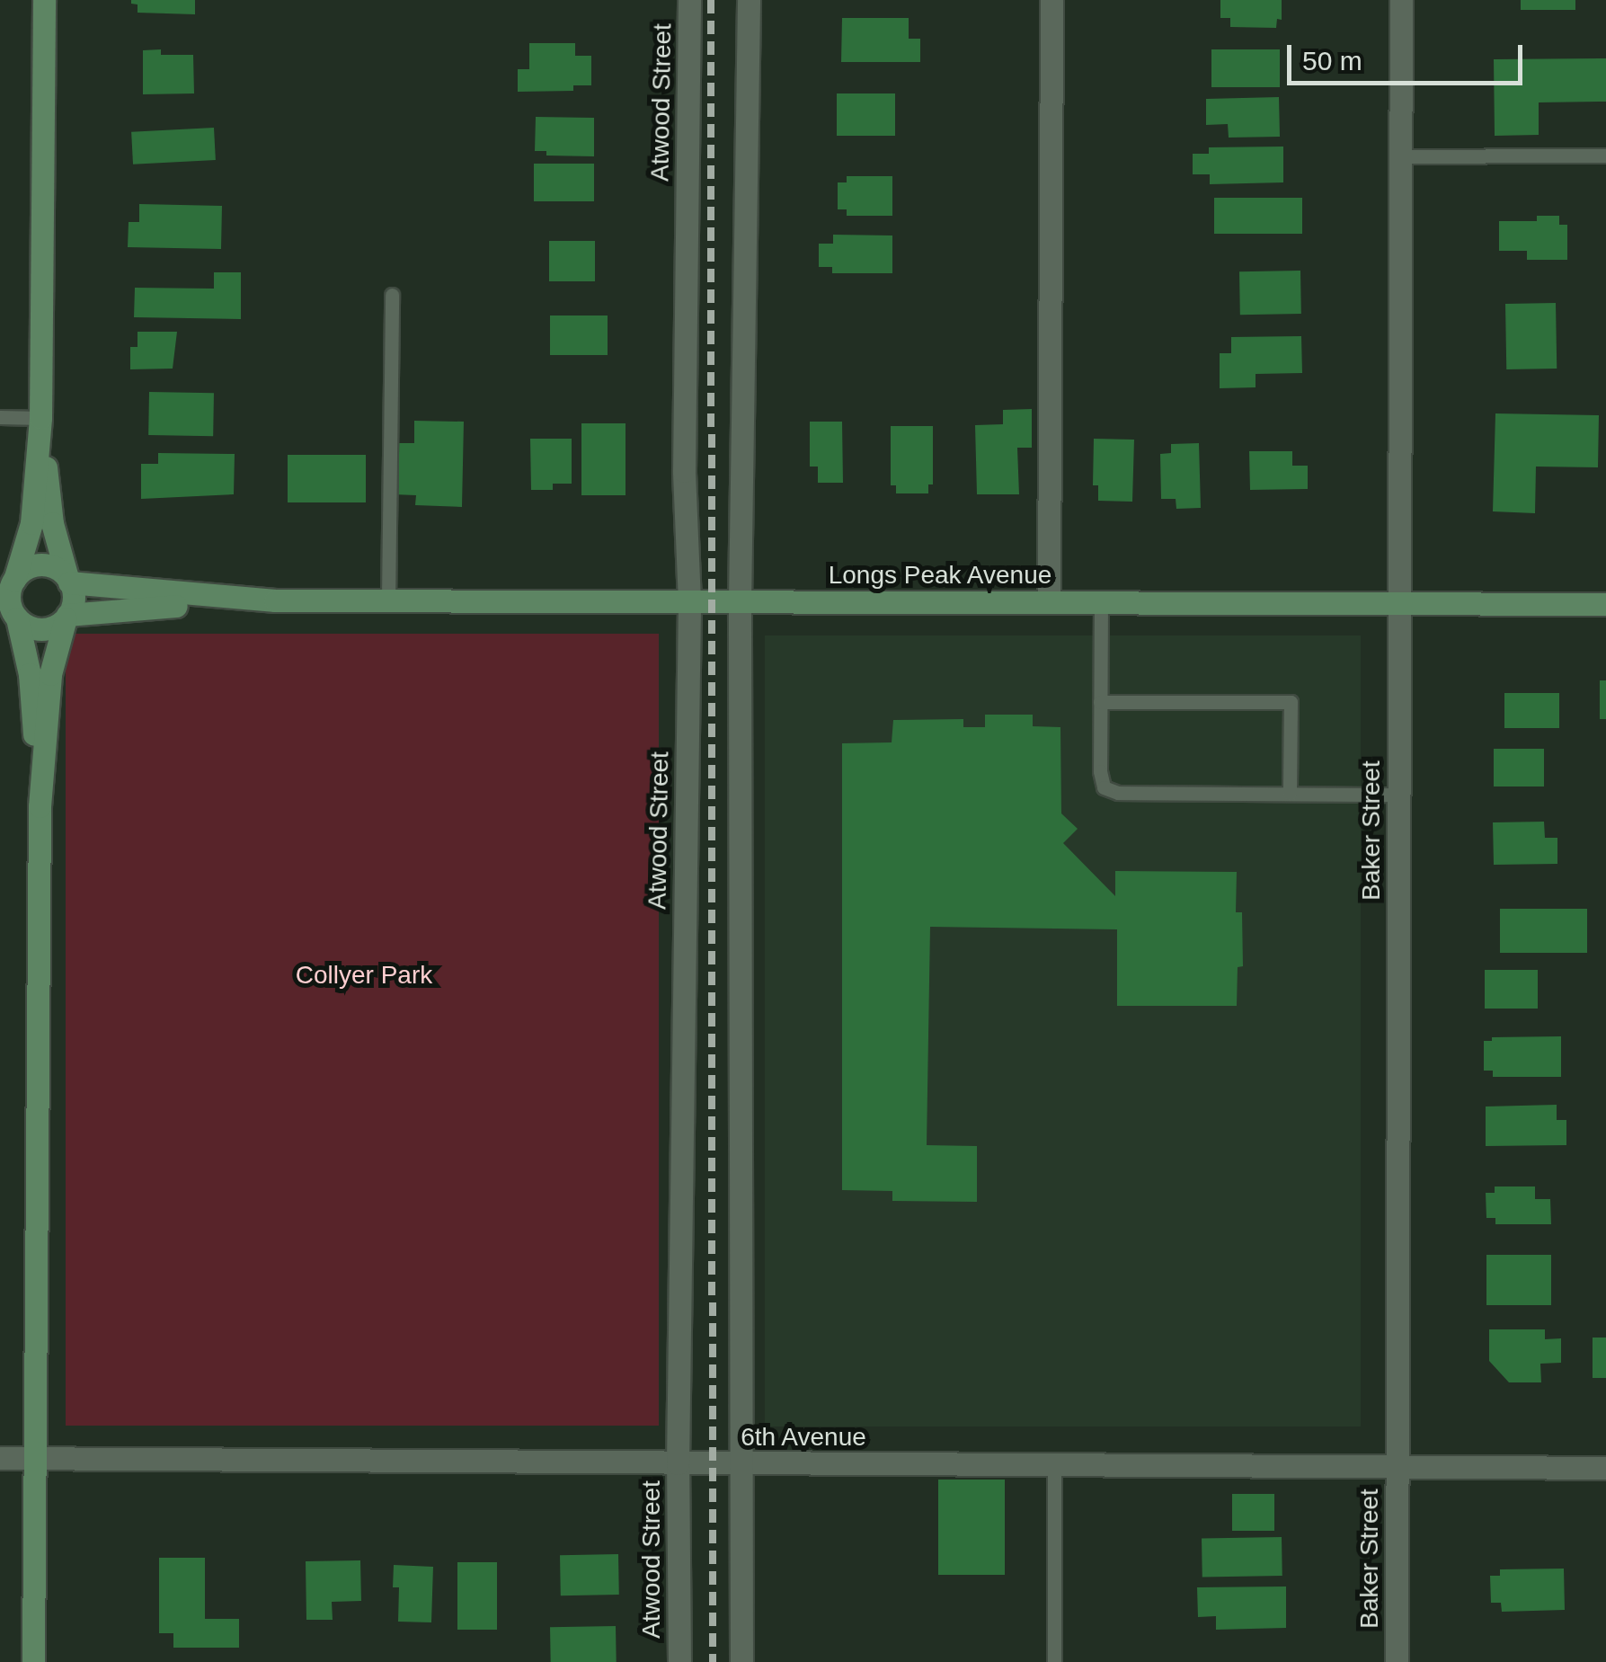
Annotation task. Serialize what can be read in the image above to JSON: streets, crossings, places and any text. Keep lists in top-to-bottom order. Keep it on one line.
{"streets":{"street":["Atwood Street","Longs Peak Avenue","Baker Street","6th Avenue"]},"crossings":[["Atwood Street","Longs Peak Avenue"],["Atwood Street","6th Avenue"],["Longs Peak Avenue","Baker Street"],["Baker Street","6th Avenue"]],"parks":["Collyer Park"],"scale_bar":"50 m"}
